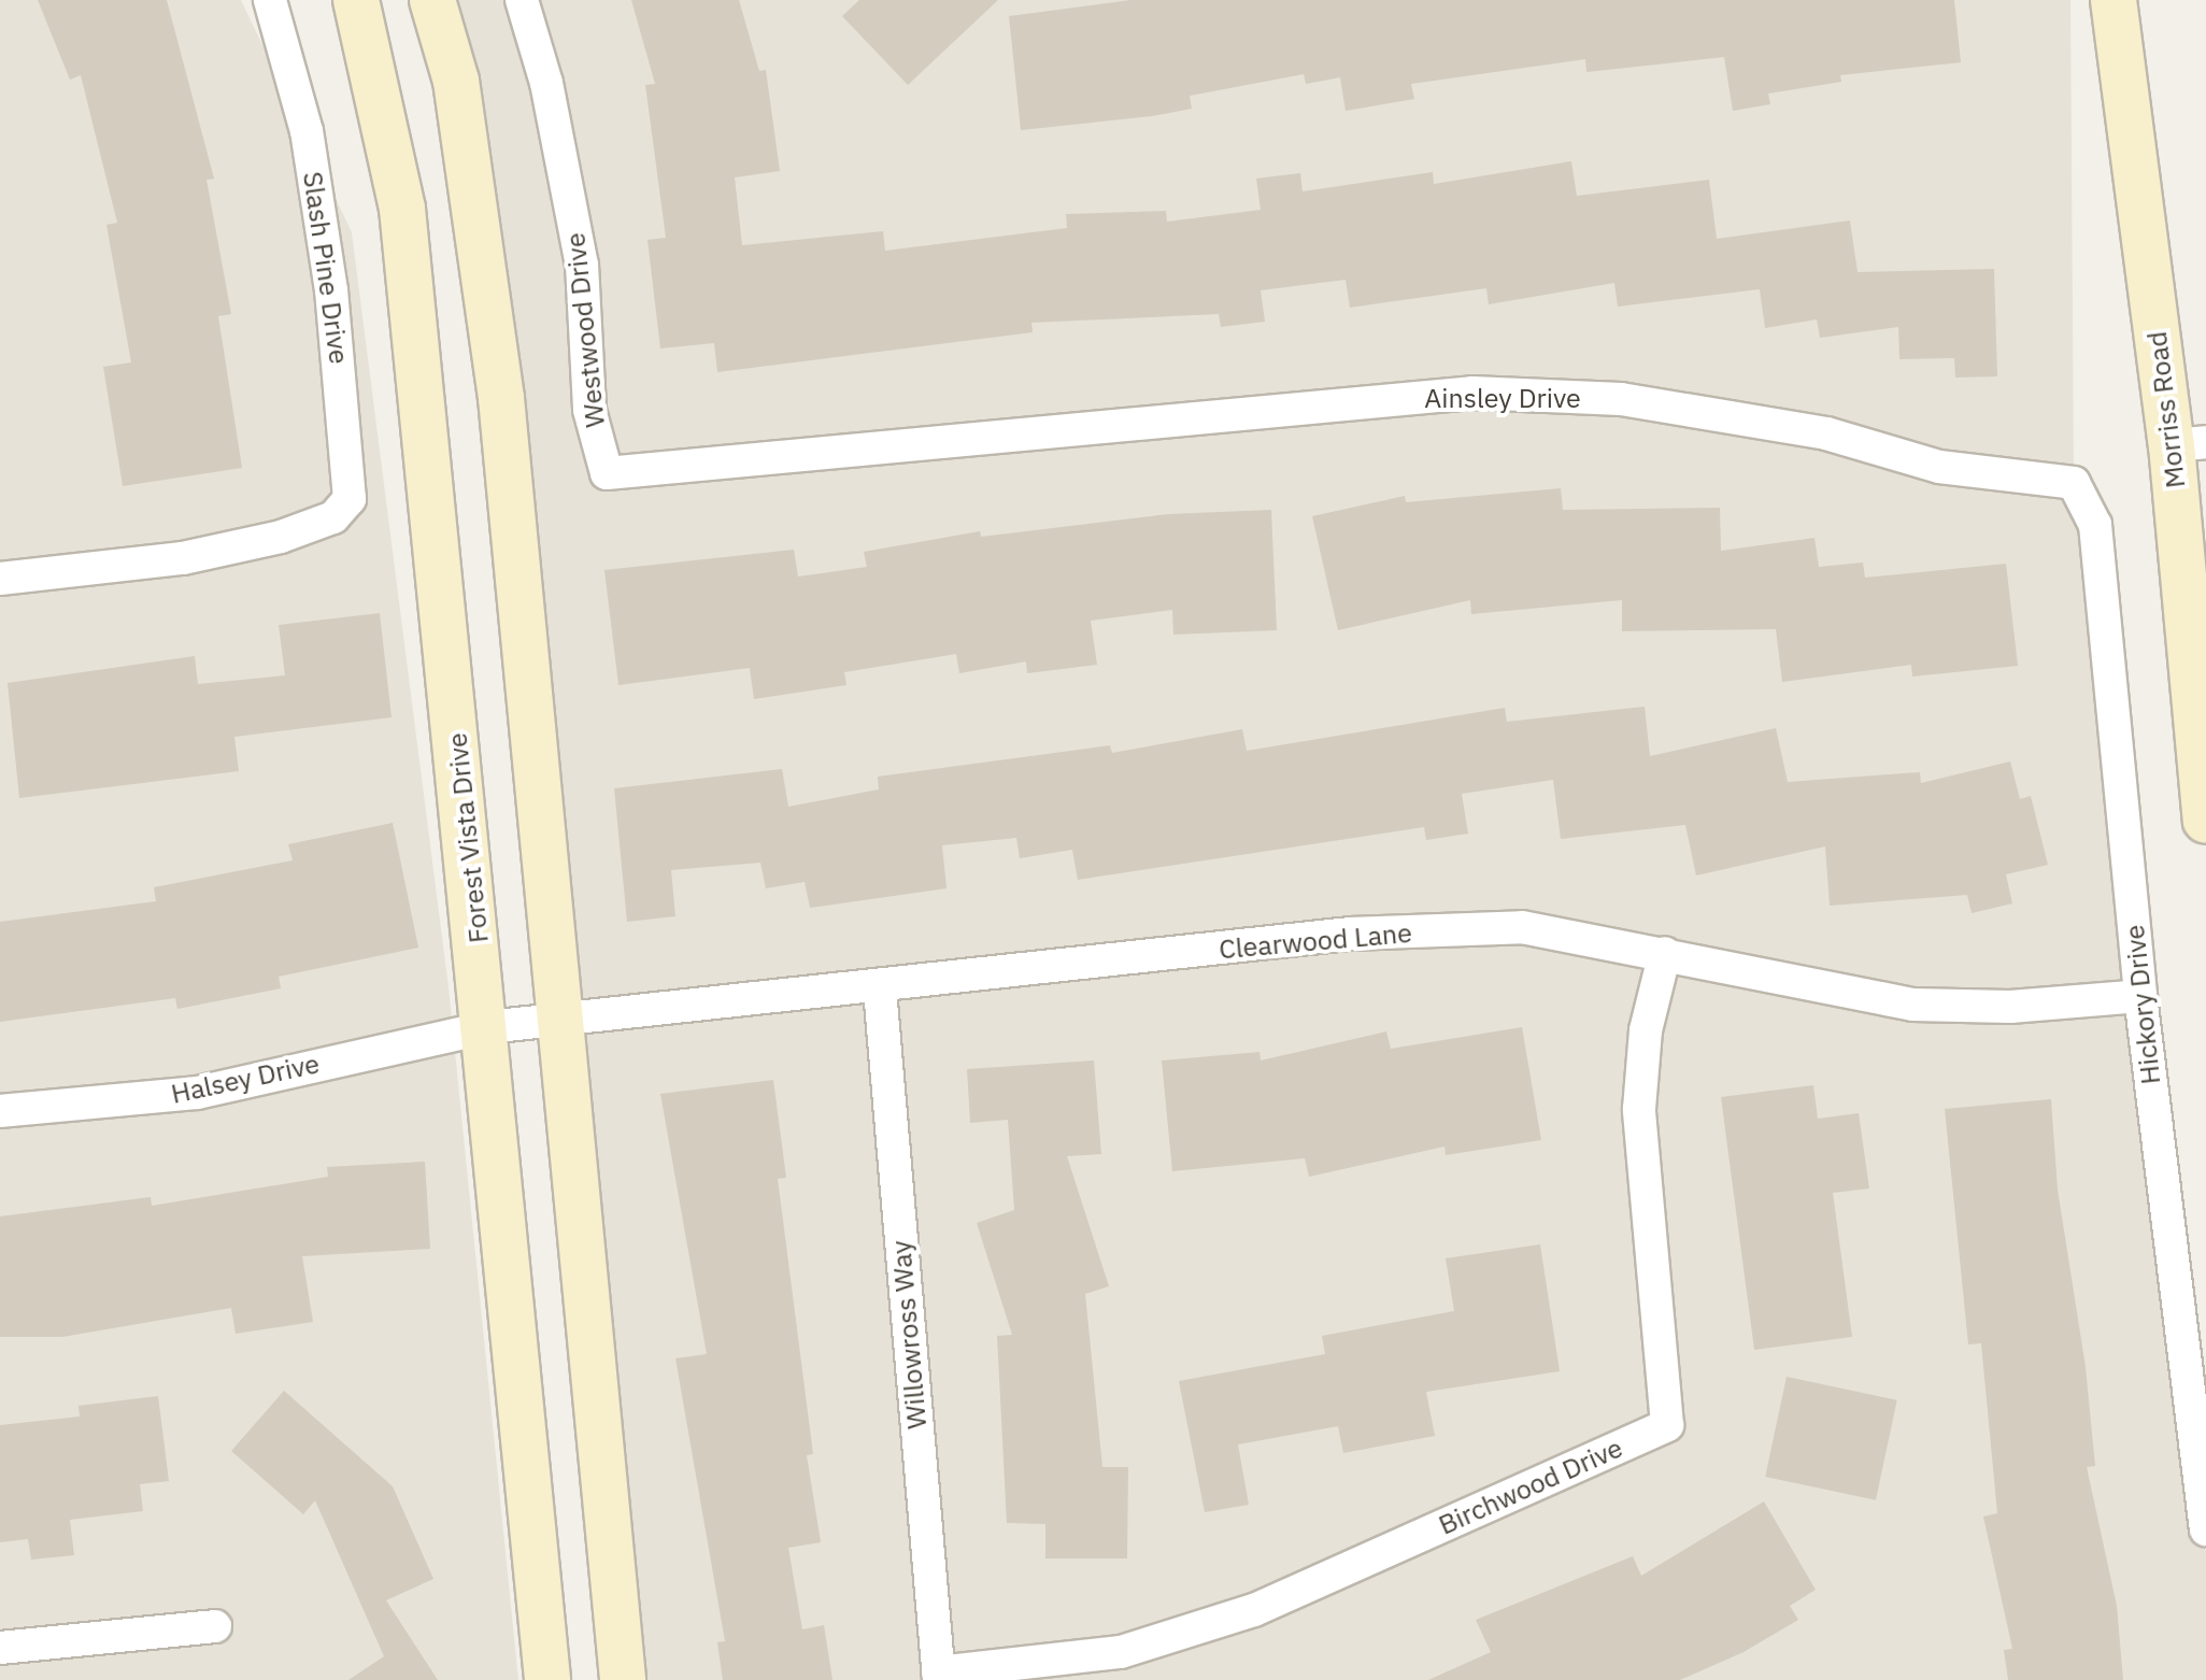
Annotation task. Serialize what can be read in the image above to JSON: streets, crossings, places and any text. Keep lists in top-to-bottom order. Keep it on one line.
{"streets":{"main road":["Morriss Road","Forest Vista Drive"],"street":["Slash Pine Drive","Westwood Drive","Ainsley Drive","Clearwood Lane","Hickory Drive","Halsey Drive","Willowross Way","Birchwood Drive"]},"crossings":[["Westwood Drive","Ainsley Drive"],["Ainsley Drive","Hickory Drive"],["Forest Vista Drive","Clearwood Lane"],["Forest Vista Drive","Halsey Drive"],["Clearwood Lane","Hickory Drive"],["Clearwood Lane","Halsey Drive"],["Clearwood Lane","Willowross Way"],["Clearwood Lane","Birchwood Drive"],["Willowross Way","Birchwood Drive"]]}
